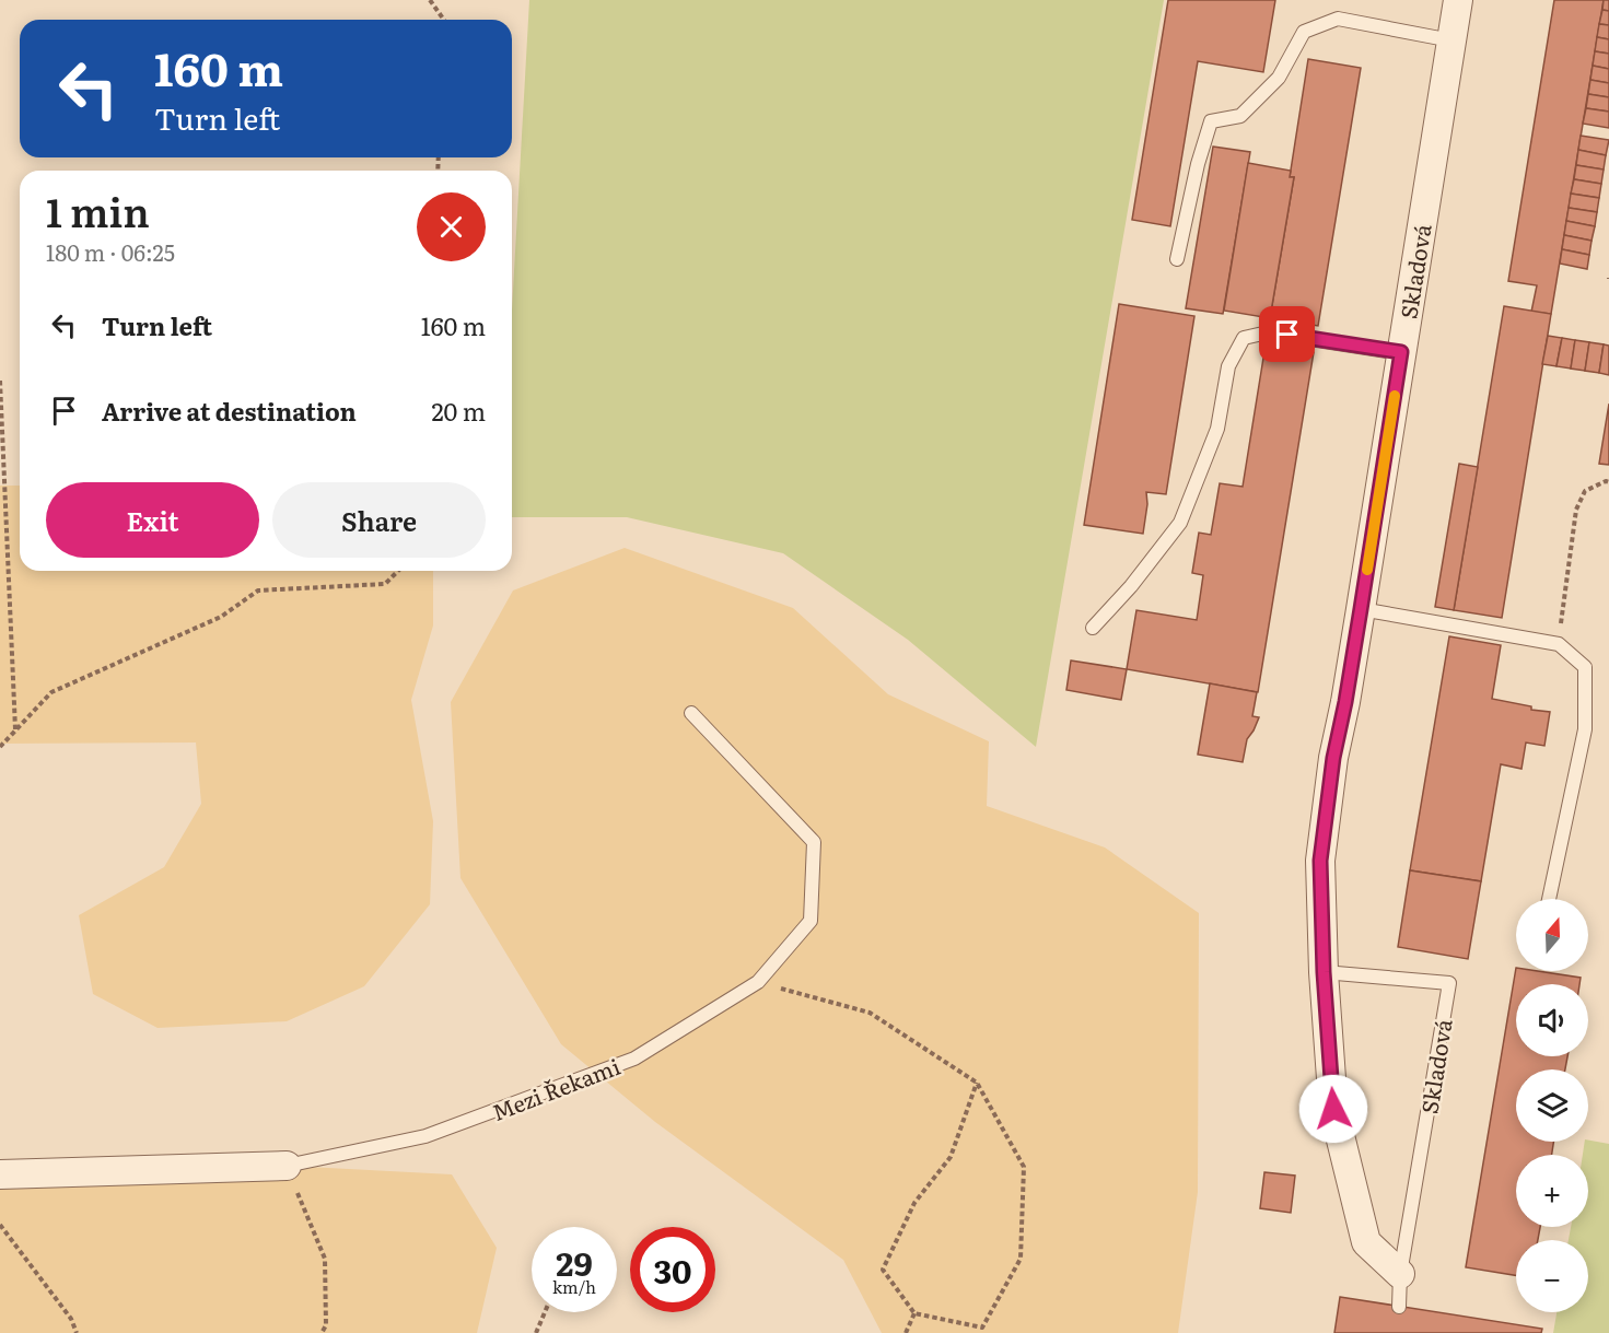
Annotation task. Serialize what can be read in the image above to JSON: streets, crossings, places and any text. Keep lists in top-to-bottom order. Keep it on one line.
{"streets":{"street":["Skladová","Mezi Řekami"]},"north":"top","page":{"turn":["160 m","Turn left"],"heading":["1 min","180 m · 06:25"],"list":[{"name":"Turn left","value":"160 m"},{"name":"Arrive at destination","value":"20 m"}],"buttons":["Exit","Share"],"map_buttons":["+","−"],"speed":"29 km/h","limit":"30"}}
